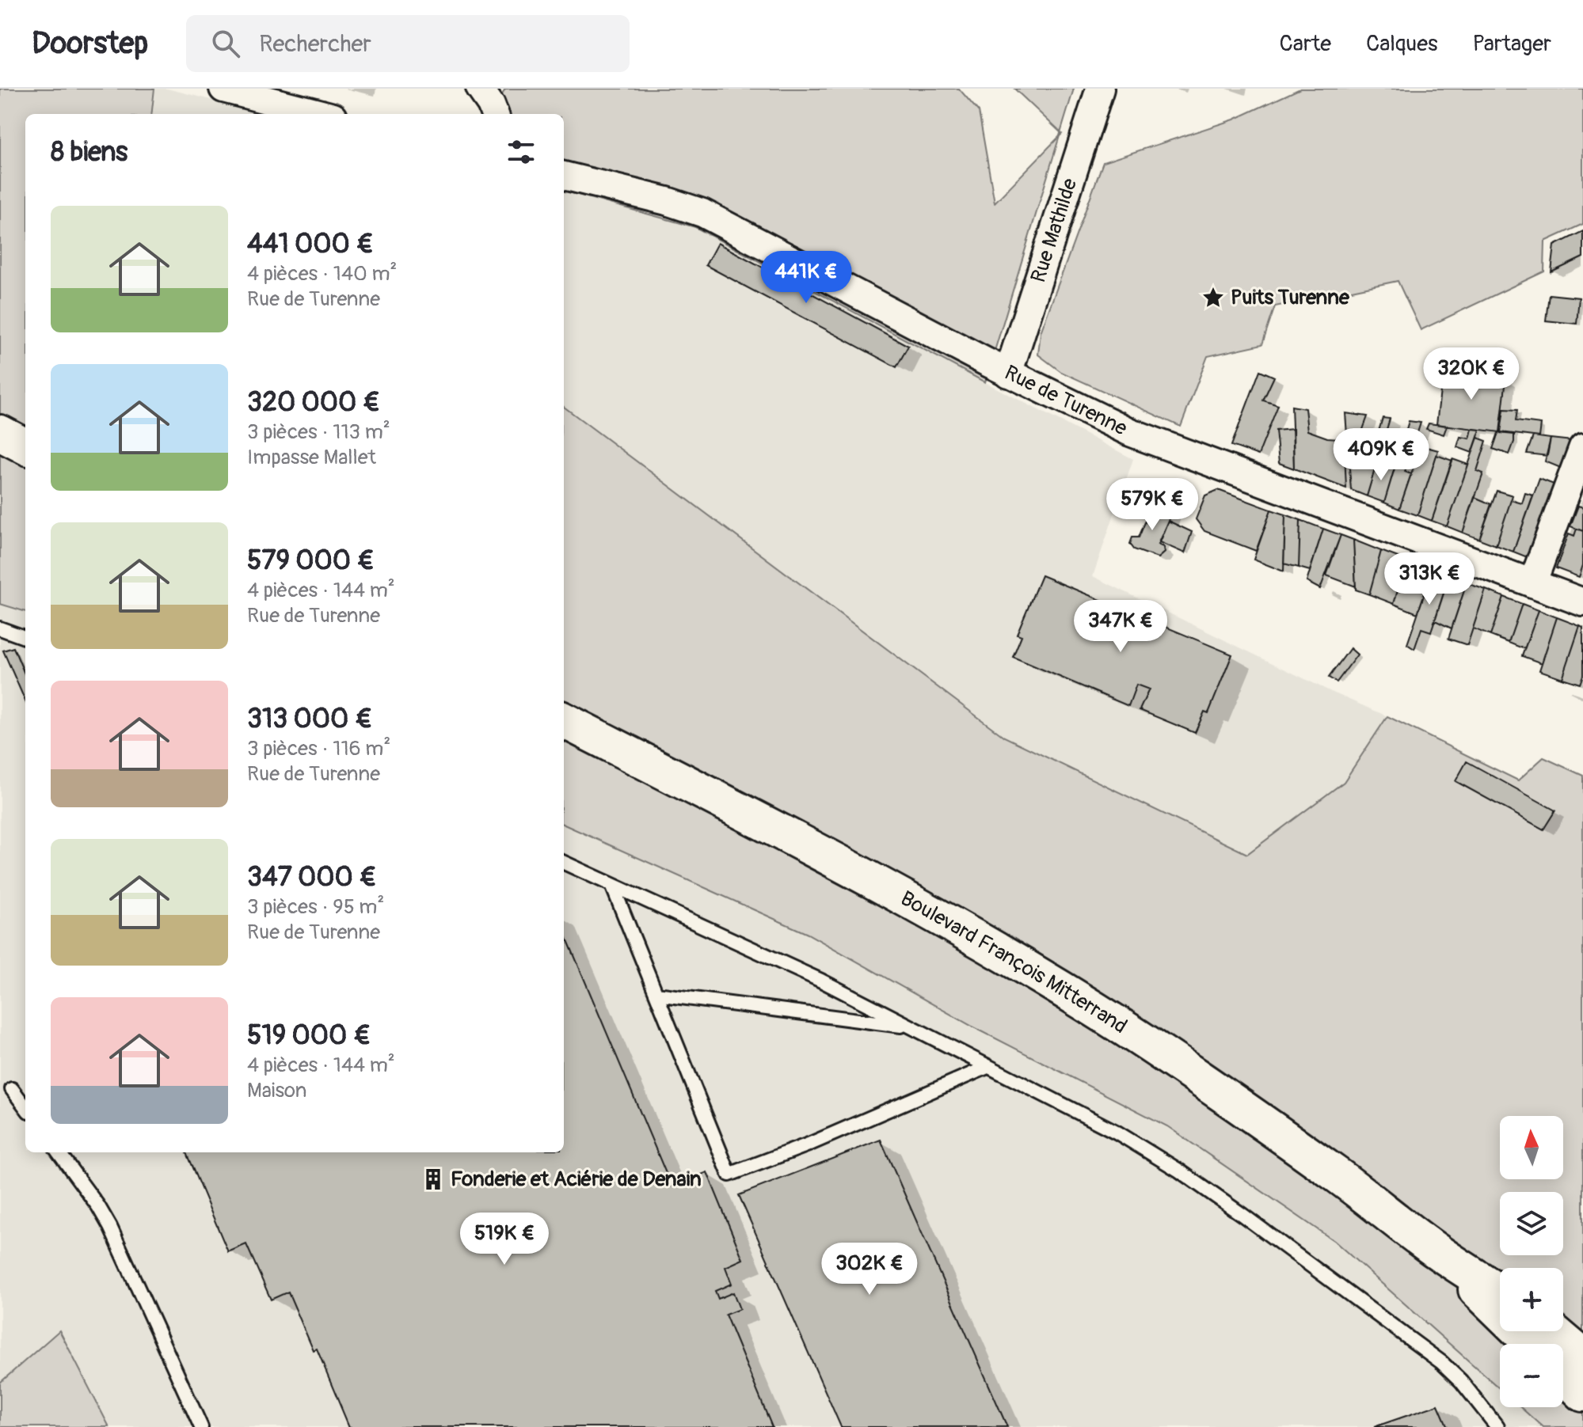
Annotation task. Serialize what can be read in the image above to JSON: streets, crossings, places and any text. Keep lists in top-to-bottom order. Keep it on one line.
{"streets":{"main road":["Boulevard François Mitterrand"],"street":["Rue Mathilde","Rue de Turenne"]},"crossings":[["Rue Mathilde","Rue de Turenne"]],"places":{"place":["Puits Turenne"],"building":["Fonderie et Aciérie de Denain"]},"north":"top","page":{"header":"Doorstep","search":"Rechercher","nav":["Carte","Calques","Partager"],"heading":"8 biens","list":[{"name":"441 000 €","note":"4 pièces · 140 m² · Rue de Turenne"},{"name":"320 000 €","note":"3 pièces · 113 m² · Impasse Mallet"},{"name":"579 000 €","note":"4 pièces · 144 m² · Rue de Turenne"},{"name":"313 000 €","note":"3 pièces · 116 m² · Rue de Turenne"},{"name":"347 000 €","note":"3 pièces · 95 m² · Rue de Turenne"},{"name":"519 000 €","note":"4 pièces · 144 m² · Maison"}],"price":["441K €","320K €","409K €","579K €","313K €","347K €","519K €","302K €"],"map_buttons":["+","−"]}}
